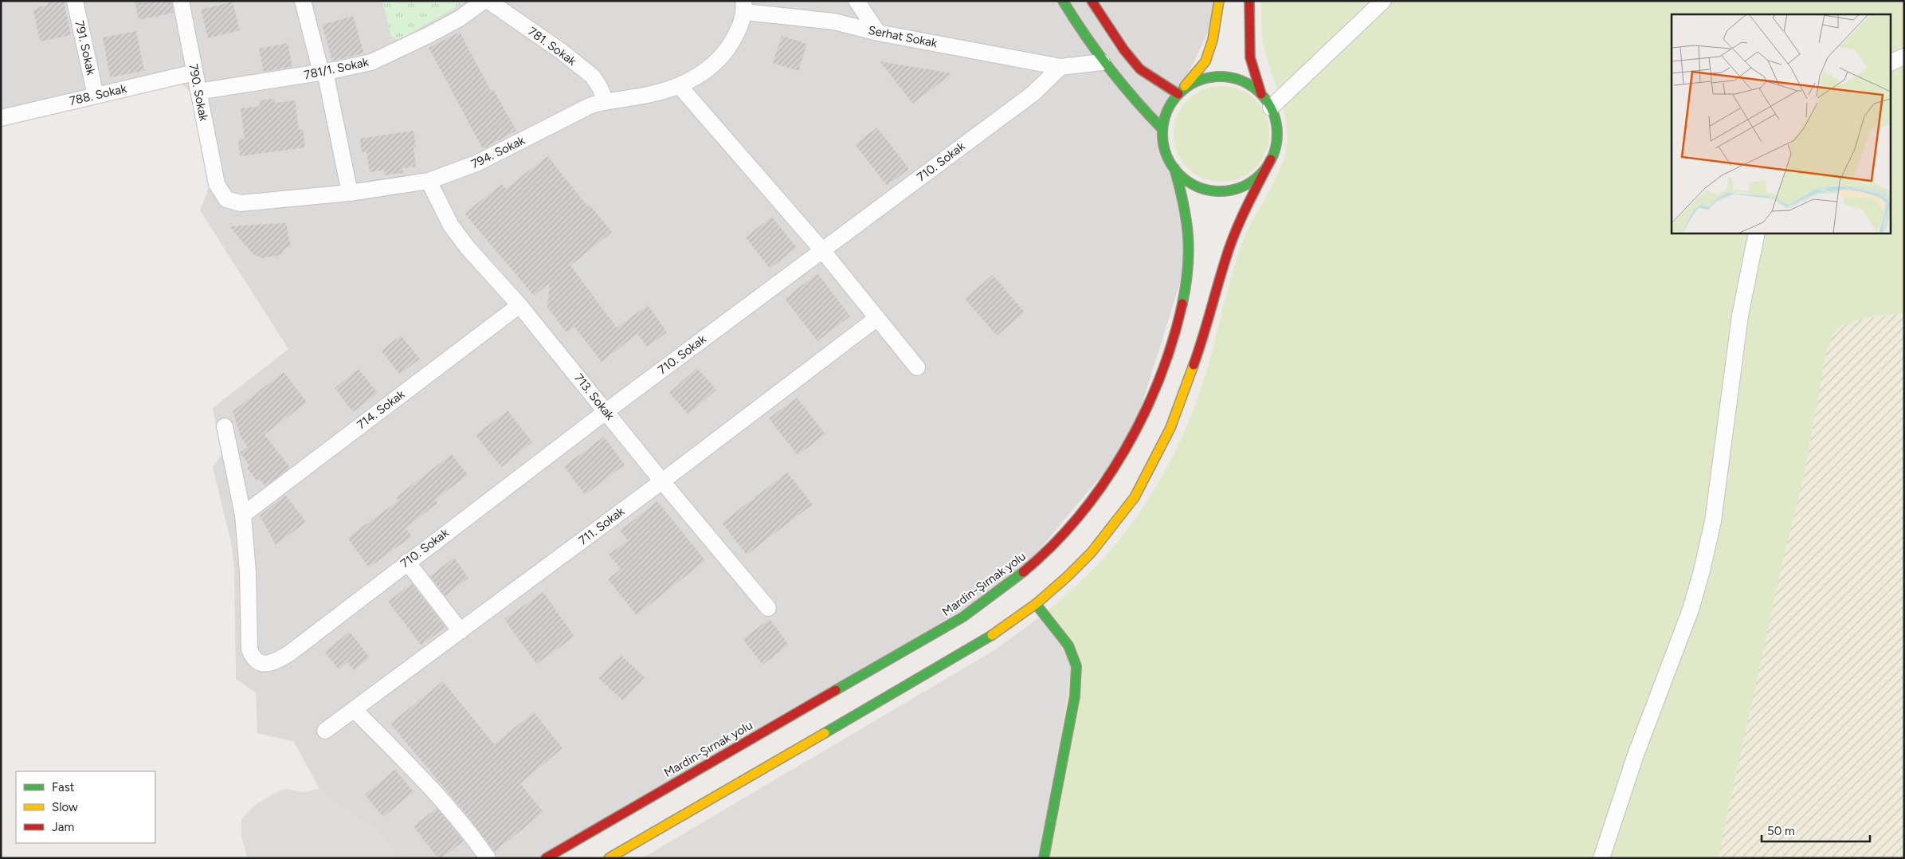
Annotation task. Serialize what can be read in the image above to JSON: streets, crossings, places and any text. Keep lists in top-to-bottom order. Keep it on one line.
{"streets":{"main road":["Mardin-Şırnak yolu"],"street":["Serhat Sokak","781. Sokak","791. Sokak","781/1. Sokak","790. Sokak","788. Sokak","794. Sokak","710. Sokak","713. Sokak","714. Sokak","711. Sokak"]},"crossings":[["Serhat Sokak","794. Sokak"],["Serhat Sokak","710. Sokak"],["781. Sokak","794. Sokak"],["791. Sokak","788. Sokak"],["781/1. Sokak","790. Sokak"],["790. Sokak","788. Sokak"],["790. Sokak","794. Sokak"],["794. Sokak","713. Sokak"],["710. Sokak","713. Sokak"],["710. Sokak","714. Sokak"],["713. Sokak","714. Sokak"],["713. Sokak","711. Sokak"]],"legend":["Fast","Slow","Jam"],"scale_bar":"50 m"}
